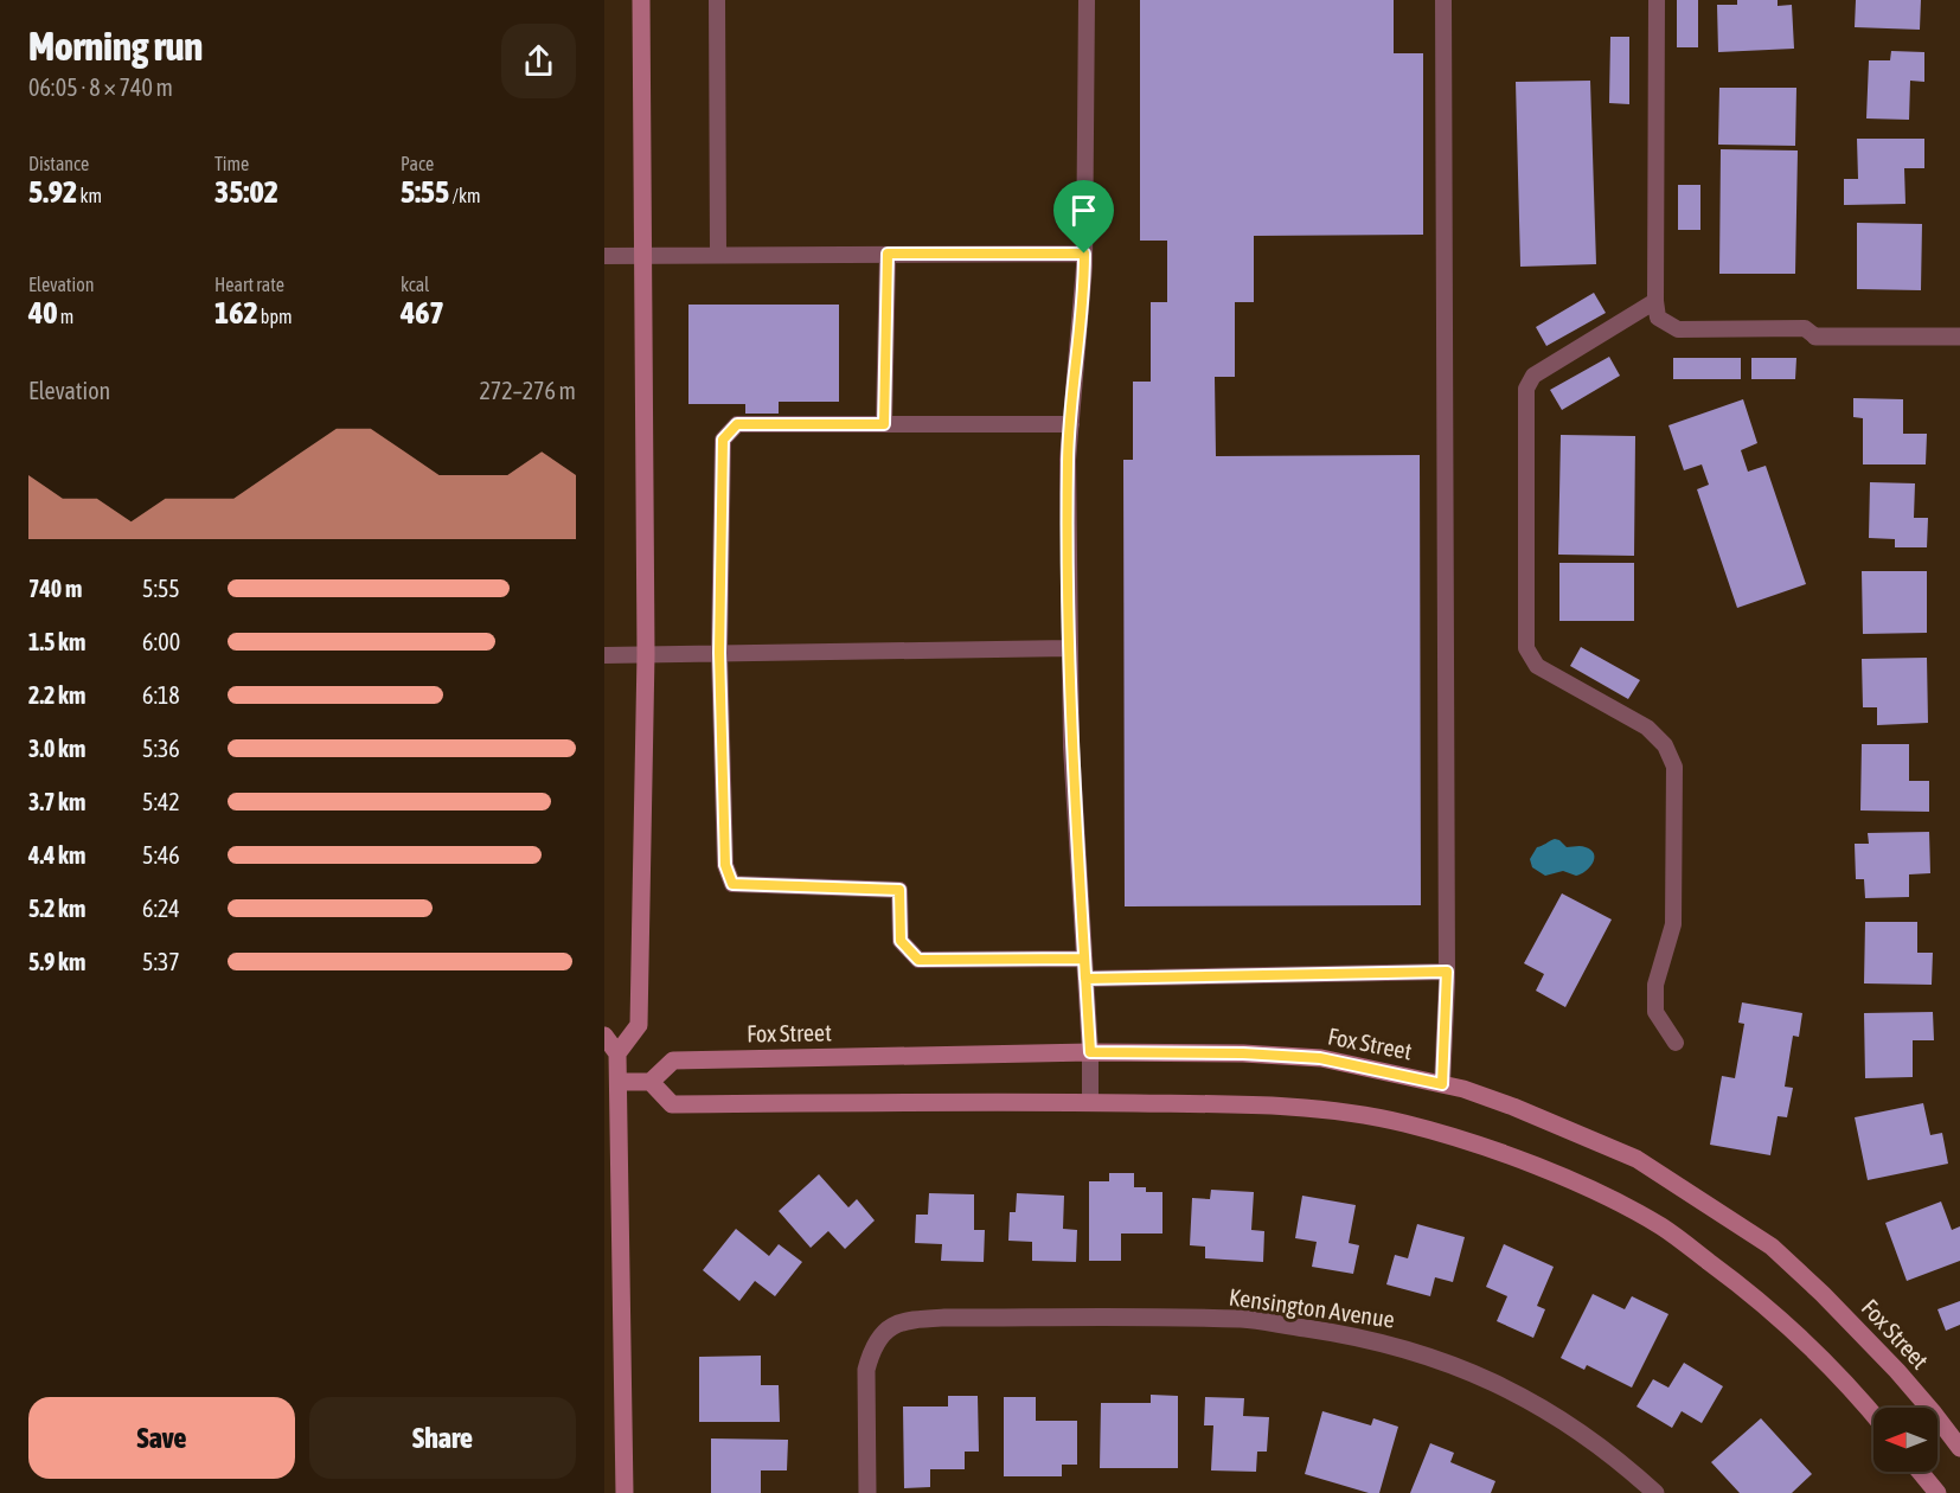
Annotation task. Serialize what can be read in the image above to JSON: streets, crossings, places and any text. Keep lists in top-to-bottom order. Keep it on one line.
{"streets":{"street":["Fox Street","Kensington Avenue"]},"north":"left","page":{"heading":["Morning run","06:05 · 8 × 740 m"],"stats":[["Distance","5.92 km"],["Time","35:02"],["Pace","5:55 /km"],["Elevation","40 m"],["Heart rate","162 bpm"],["kcal","467"]],"chart":["Elevation","272–276 m"],"list":[{"name":"740 m","note":"5:55"},{"name":"1.5 km","note":"6:00"},{"name":"2.2 km","note":"6:18"},{"name":"3.0 km","note":"5:36"},{"name":"3.7 km","note":"5:42"},{"name":"4.4 km","note":"5:46"},{"name":"5.2 km","note":"6:24"},{"name":"5.9 km","note":"5:37"}],"buttons":["Save","Share"]}}
